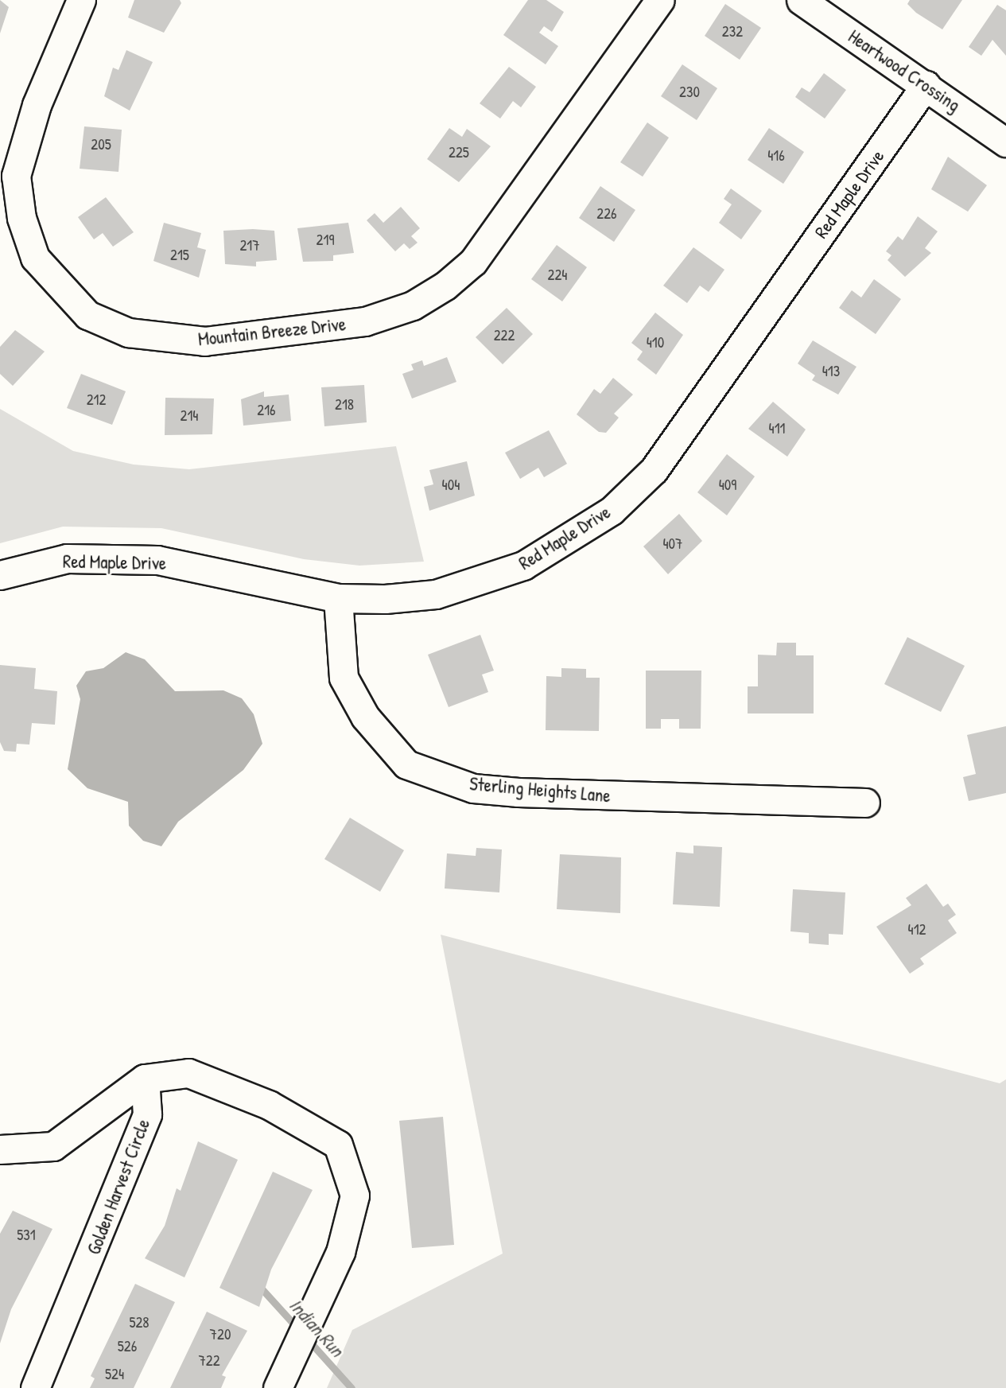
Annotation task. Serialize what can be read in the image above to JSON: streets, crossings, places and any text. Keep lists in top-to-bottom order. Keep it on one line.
{"streets":{"street":["Heartwood Crossing","Red Maple Drive","Mountain Breeze Drive","Sterling Heights Lane","Golden Harvest Circle"]},"crossings":[["Heartwood Crossing","Red Maple Drive"],["Red Maple Drive","Sterling Heights Lane"]],"water":["Indian Run"],"house_numbers":["232","230","205","225","416","226","219","217","215","224","222","410","413","212","218","216","214","411","404","409","407","412","531","528","720","526","722","524"]}
